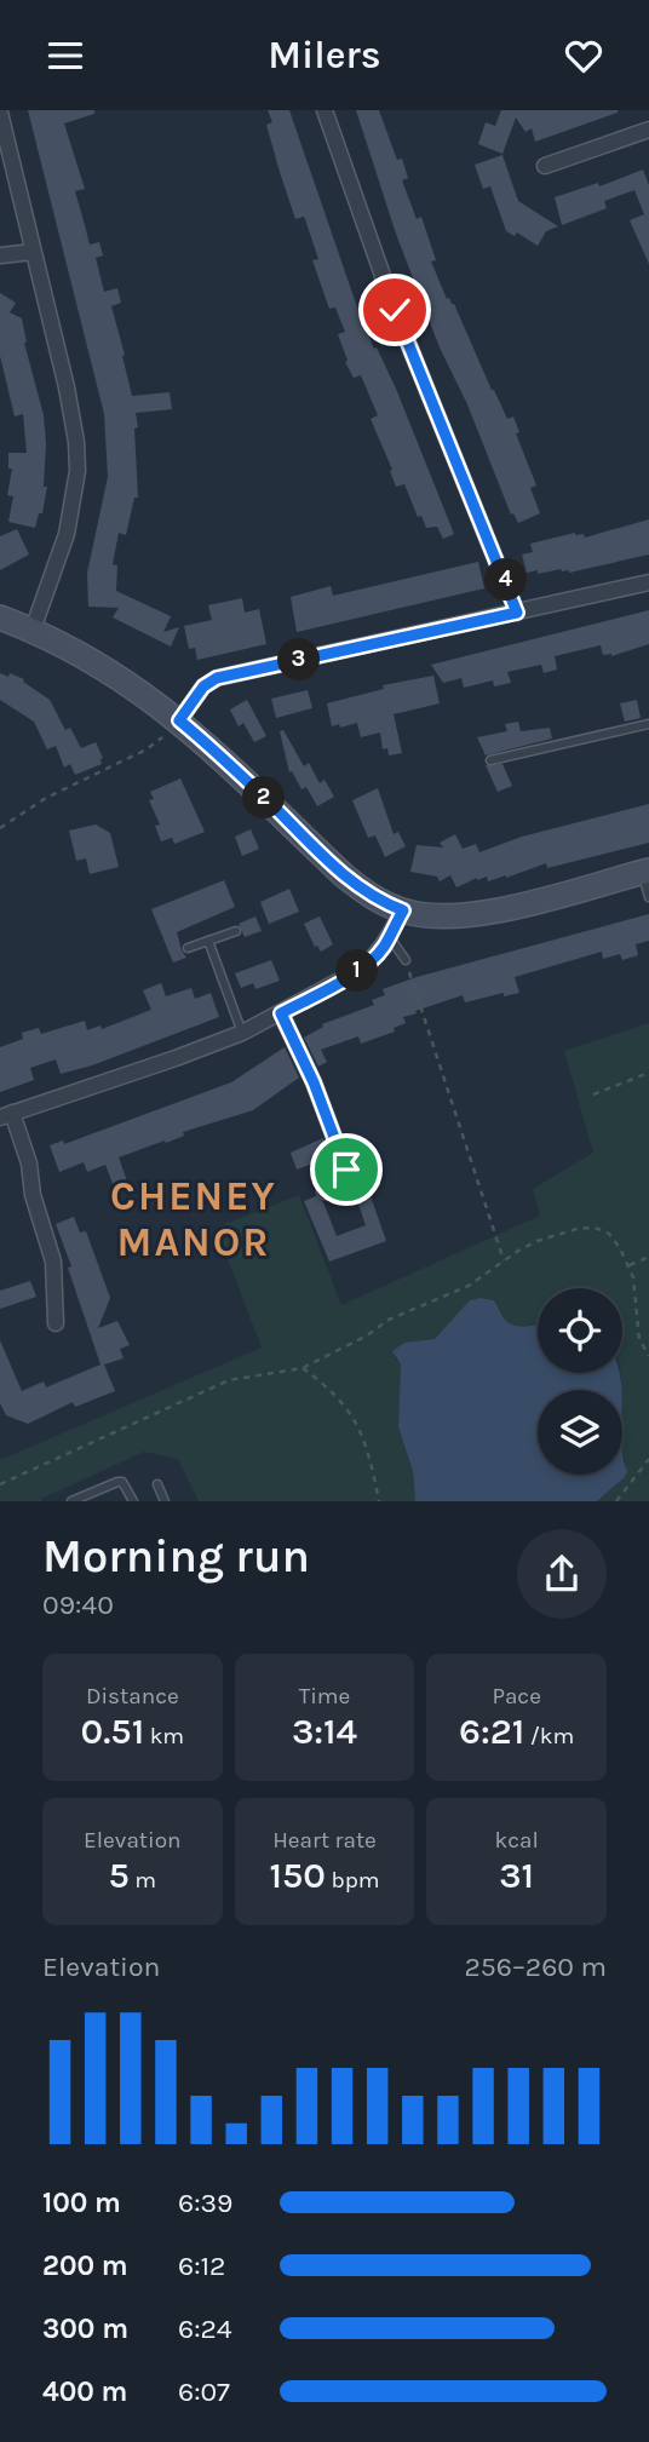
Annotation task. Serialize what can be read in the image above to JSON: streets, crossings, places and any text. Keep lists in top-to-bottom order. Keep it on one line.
{"districts":["CHENEY MANOR"],"page":{"header":"Milers","pins":["4","3","2","1"],"heading":["Morning run","09:40"],"stats":[["Distance","0.51 km"],["Time","3:14"],["Pace","6:21 /km"],["Elevation","5 m"],["Heart rate","150 bpm"],["kcal","31"]],"chart":["Elevation","256–260 m"],"list":[{"name":"100 m","note":"6:39"},{"name":"200 m","note":"6:12"},{"name":"300 m","note":"6:24"},{"name":"400 m","note":"6:07"}]}}
